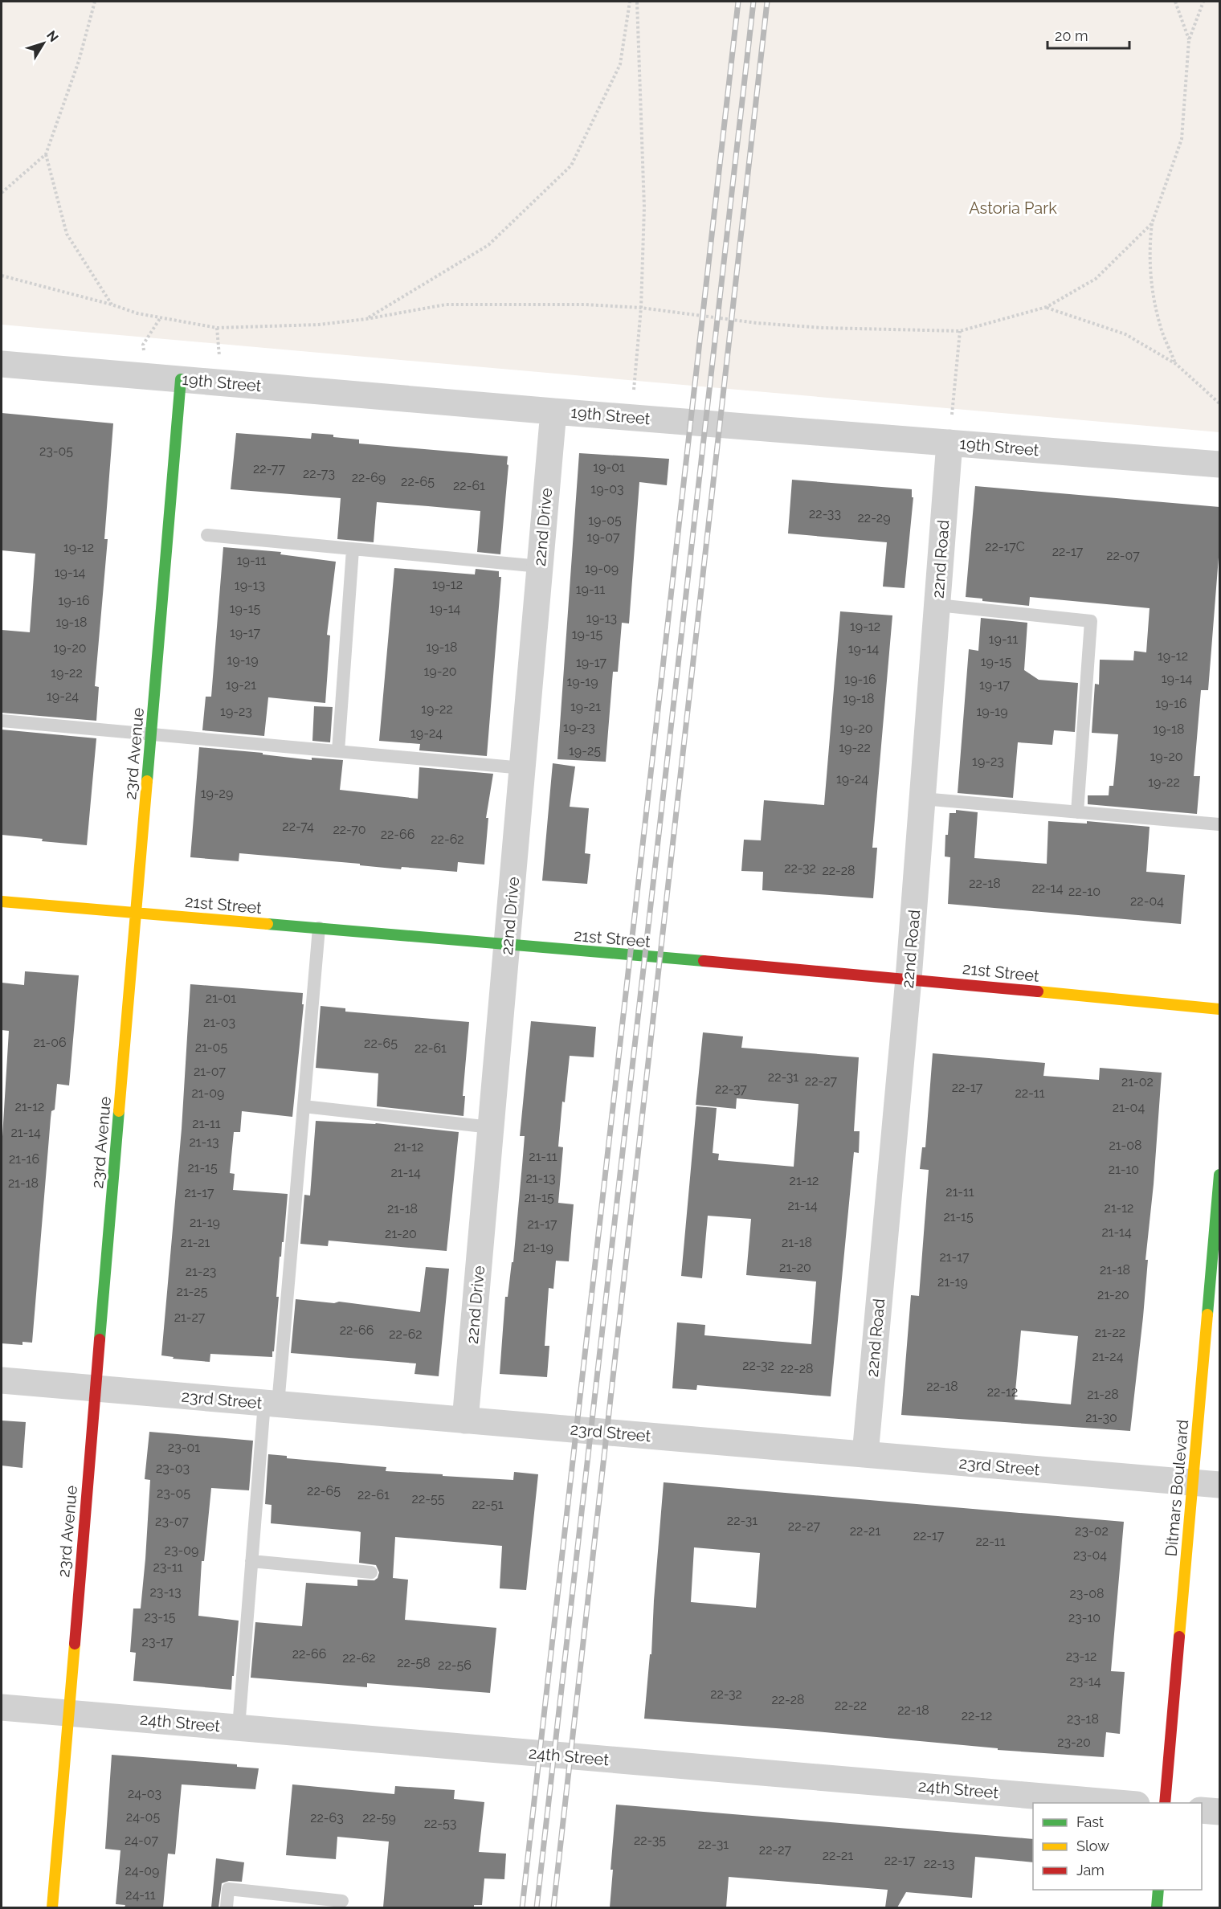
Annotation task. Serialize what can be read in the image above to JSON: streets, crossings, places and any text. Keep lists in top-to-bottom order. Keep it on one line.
{"streets":{"street":["19th Street","22nd Drive","22nd Road","23rd Avenue","21st Street","23rd Street","Ditmars Boulevard","24th Street"]},"crossings":[["19th Street","22nd Drive"],["19th Street","22nd Road"],["19th Street","23rd Avenue"],["22nd Drive","21st Street"],["22nd Drive","23rd Street"],["22nd Road","21st Street"],["22nd Road","23rd Street"],["23rd Avenue","21st Street"],["23rd Avenue","23rd Street"],["23rd Avenue","24th Street"],["23rd Street","Ditmars Boulevard"]],"parks":["Astoria Park"],"house_numbers":["23-05","19-01","22-77","22-73","22-69","22-65","22-61","19-03","22-33","22-29","19-05","19-07","22-17C","19-12","22-17","22-07","19-11","19-09","19-14","19-12","19-13","19-11","19-16","19-15","19-14","19-13","19-18","19-12","19-17","19-15","19-11","19-18","19-20","19-14","19-12","19-19","19-15","19-17","19-20","19-22","19-14","19-16","19-19","19-21","19-17","19-24","19-18","19-16","19-21","19-22","19-23","19-19","19-23","19-20","19-18","19-24","19-22","19-25","19-20","19-23","19-24","19-22","19-29","22-74","22-70","22-66","22-62","22-32","22-28","22-18","22-14","22-10","22-04","21-01","21-03","21-06","22-65","21-05","22-61","21-07","22-31","22-27","21-02","22-17","22-37","21-09","22-11","21-12","21-04","21-11","21-14","21-13","21-08","21-12","21-11","21-16","21-15","21-10","21-14","21-13","21-12","21-18","21-11","21-17","21-15","21-14","21-12","21-18","21-15","21-19","21-17","21-14","21-20","21-21","21-18","21-19","21-17","21-20","21-18","21-23","21-19","21-25","21-20","21-27","22-66","21-22","22-62","21-24","22-32","22-28","22-18","22-12","21-28","21-30","23-01","23-03","22-65","23-05","22-61","22-55","22-51","22-31","23-07","22-27","22-21","23-02","22-17","22-11","23-09","23-04","23-11","23-13","23-08","23-15","23-10","23-17","22-66","23-12","22-62","22-58","22-56","23-14","22-32","22-28","22-22","22-18","22-12","23-18","23-20","24-03","24-05","22-63","22-59","22-53","24-07","22-35","22-31","22-27","22-21","22-17","22-13","24-09","24-11"],"legend":["Fast","Slow","Jam"],"scale_bar":"20 m","north":"top right"}
